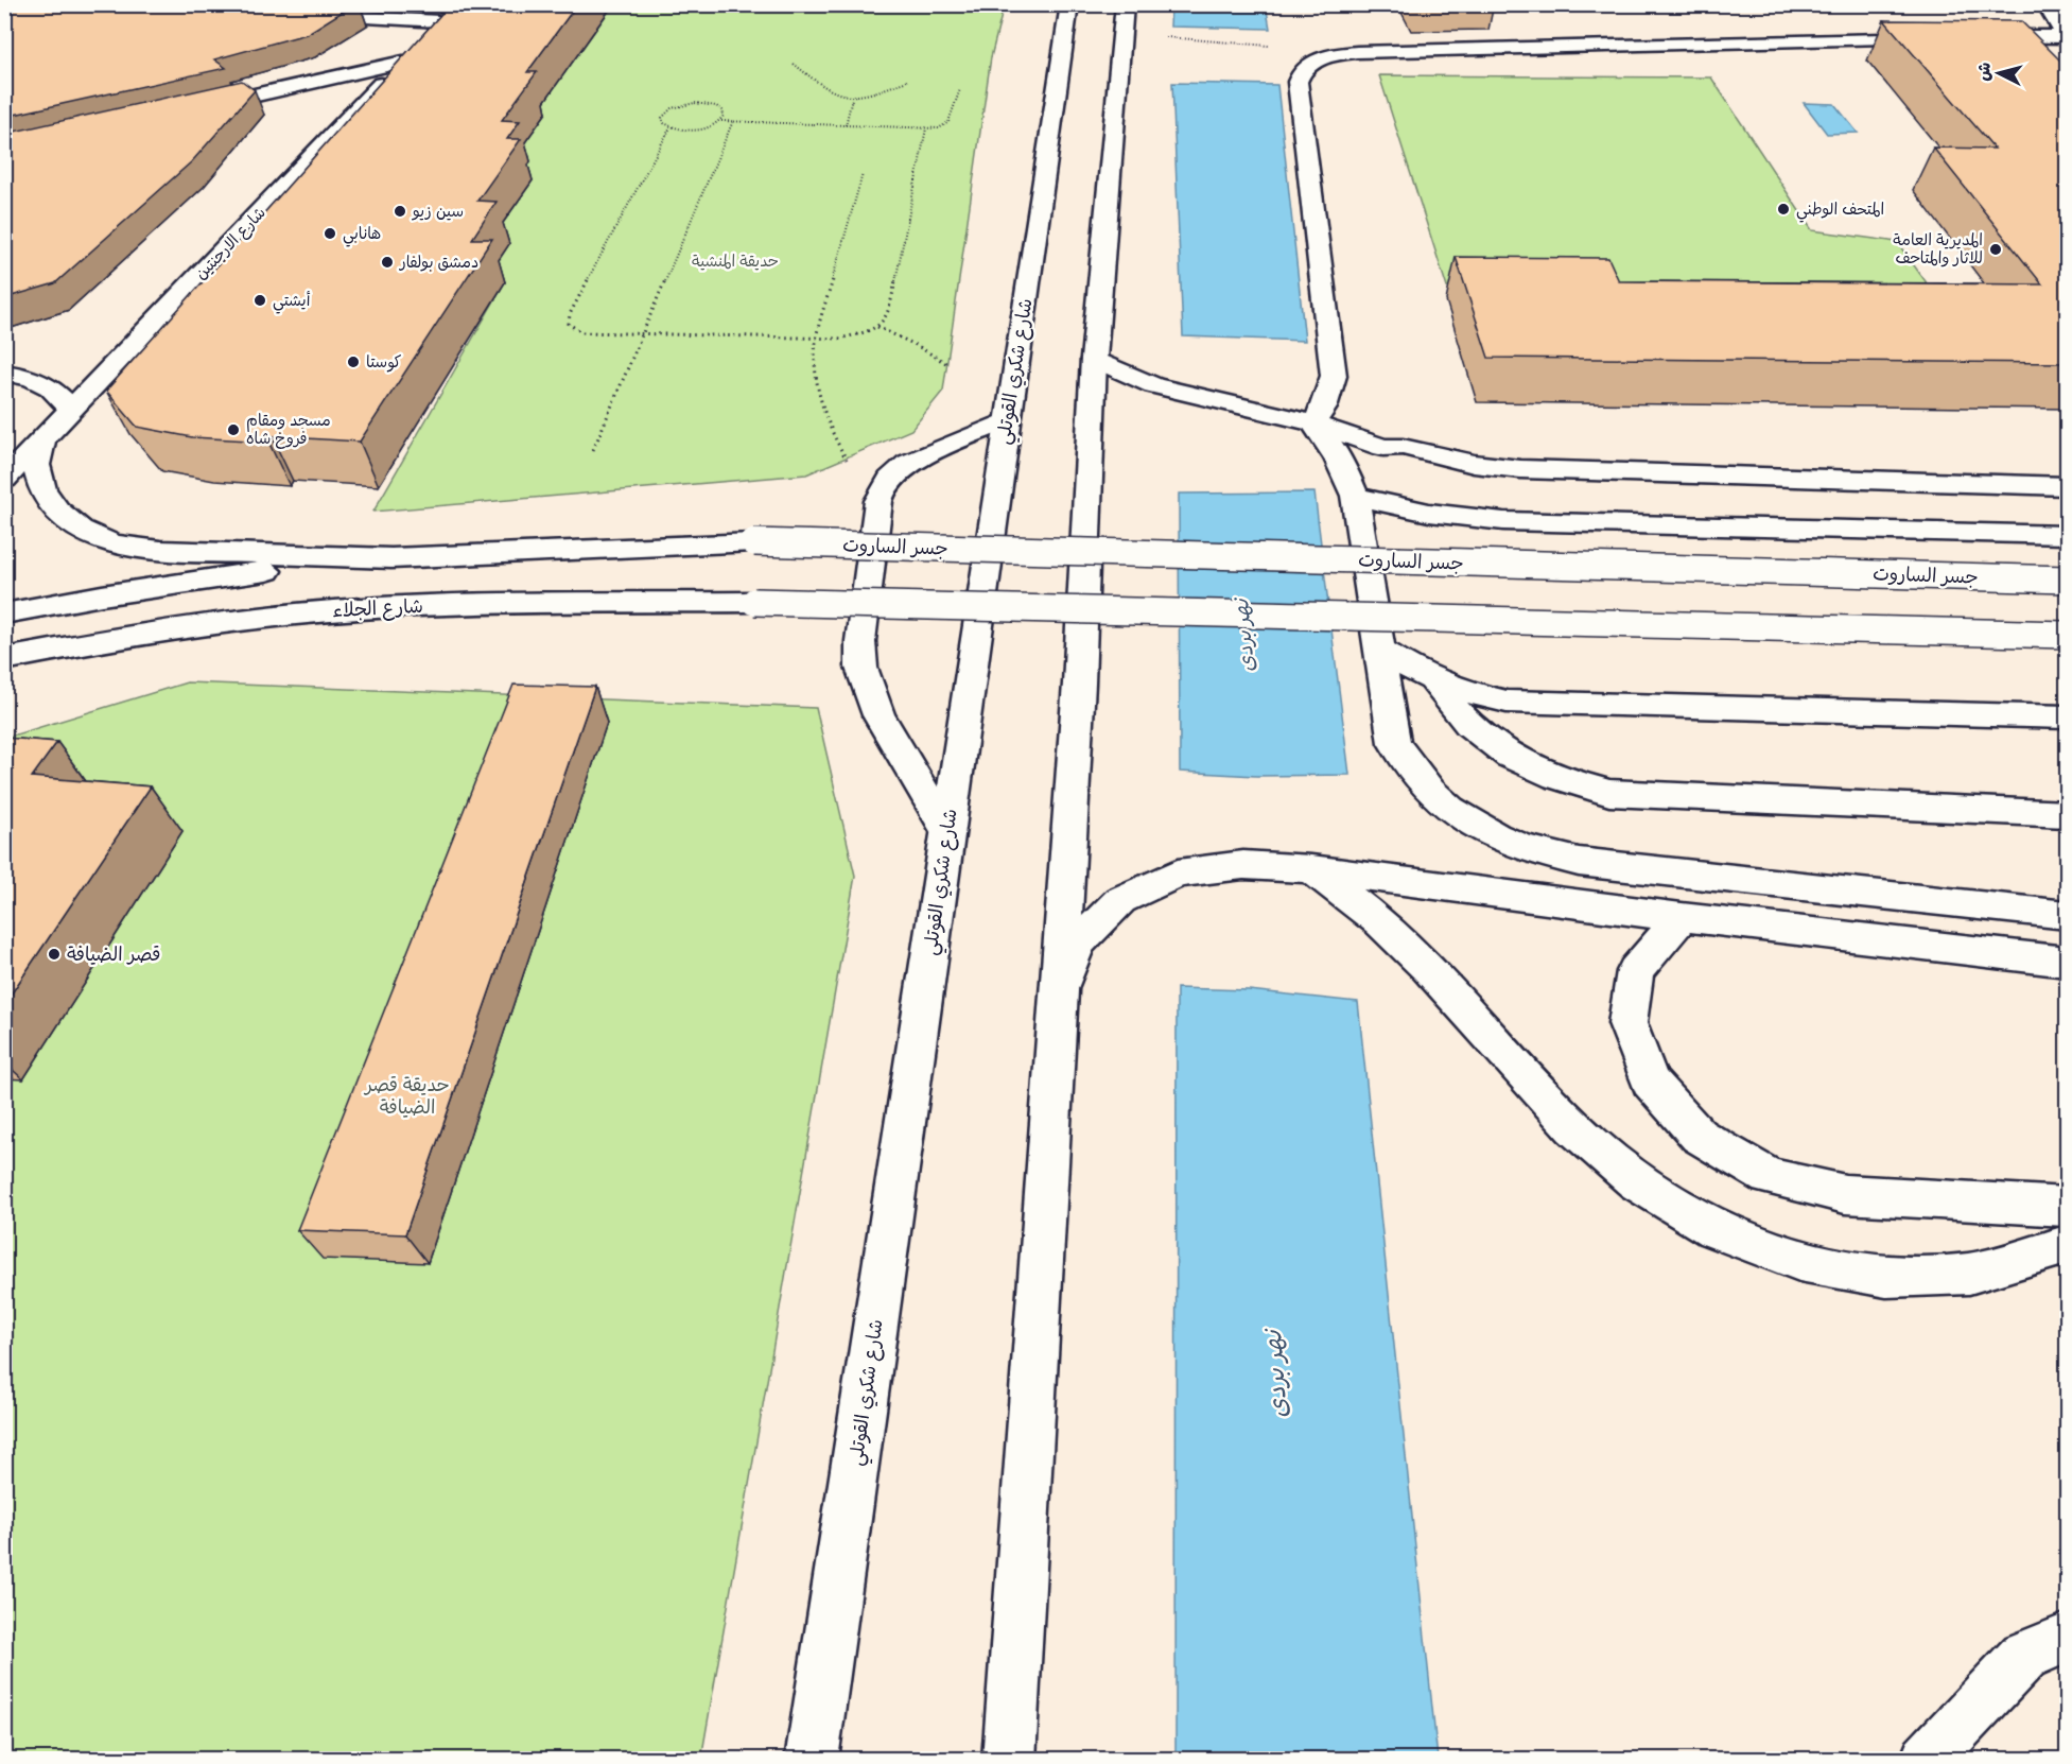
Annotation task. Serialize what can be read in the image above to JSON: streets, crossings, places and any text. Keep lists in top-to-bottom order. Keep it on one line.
{"streets":{"main road":["شارع الارجنتين","شارع شكري القوتلي","جسر الساروت","شارع الجلاء"]},"water":["نهر بردى"],"parks":["حديقة المنشية","حديقة قصر الضيافة"],"places":["المتحف الوطني","سين زيو","هانابي","المديرية العامة للاثار والمتاحف","دمشق بولفار","أيشتي","كوستا","مسجد ومقام فروخ شاه","قصر الضيافة"],"north":"left"}
